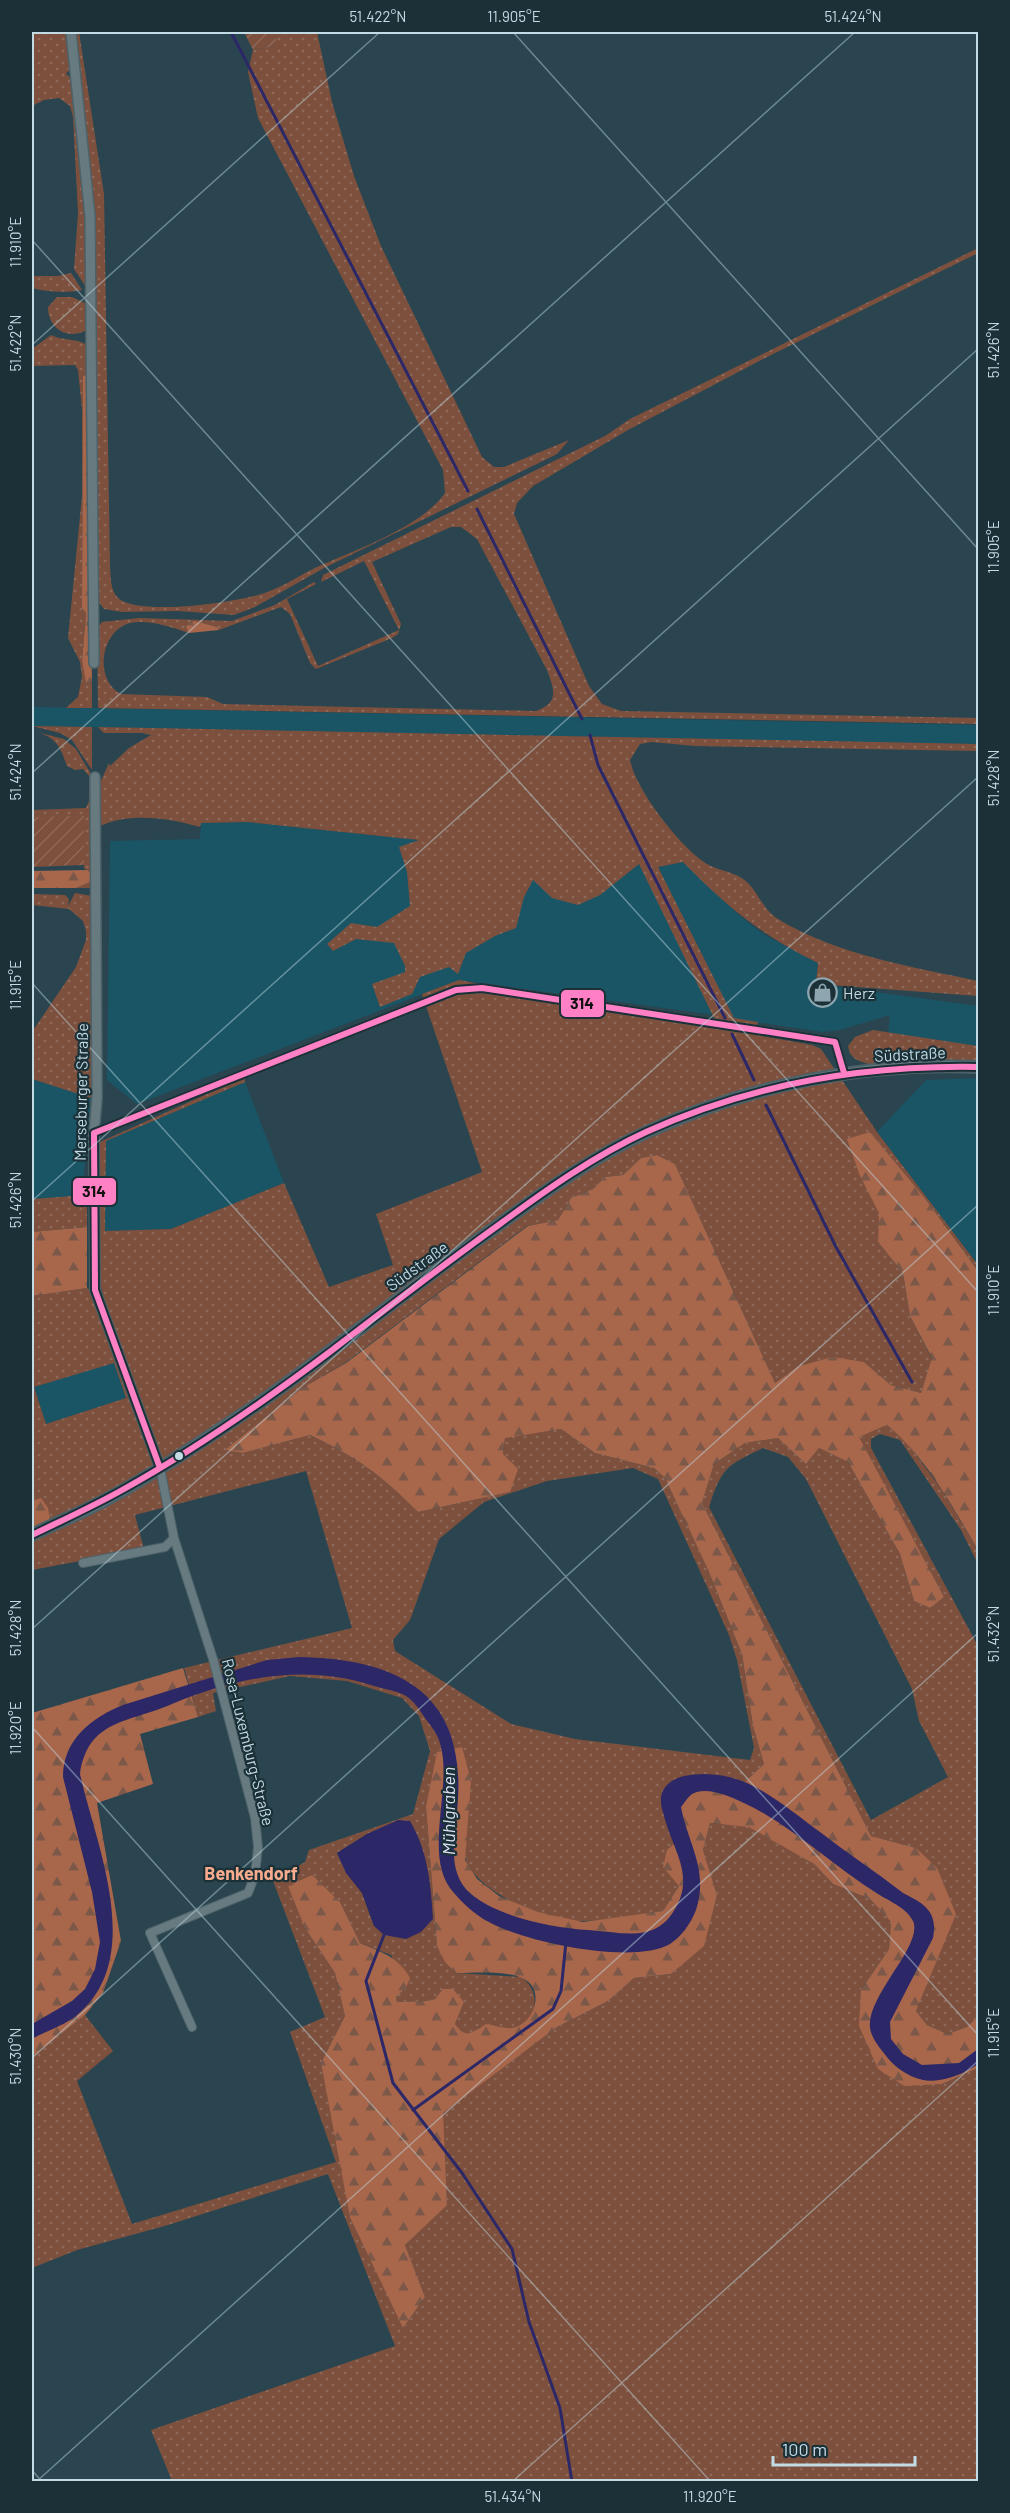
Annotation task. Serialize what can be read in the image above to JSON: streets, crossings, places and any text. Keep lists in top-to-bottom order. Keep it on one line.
{"streets":{"main road":["Südstraße"],"street":["Merseburger Straße","Rosa-Luxemburg-Straße"]},"crossings":[["Südstraße","Merseburger Straße"],["Südstraße","Rosa-Luxemburg-Straße"],["Merseburger Straße","Rosa-Luxemburg-Straße"]],"districts":["Benkendorf"],"water":["Mühlgraben"],"places":{"shop":["Herz"]},"lines":["transit line 314"],"scale_bar":"100 m","coordinates":["51.422°N","11.905°E","51.424°N","11.910°E","51.426°N","51.428°N","11.915°E","51.432°N","11.920°E","51.430°N","51.434°N"]}
